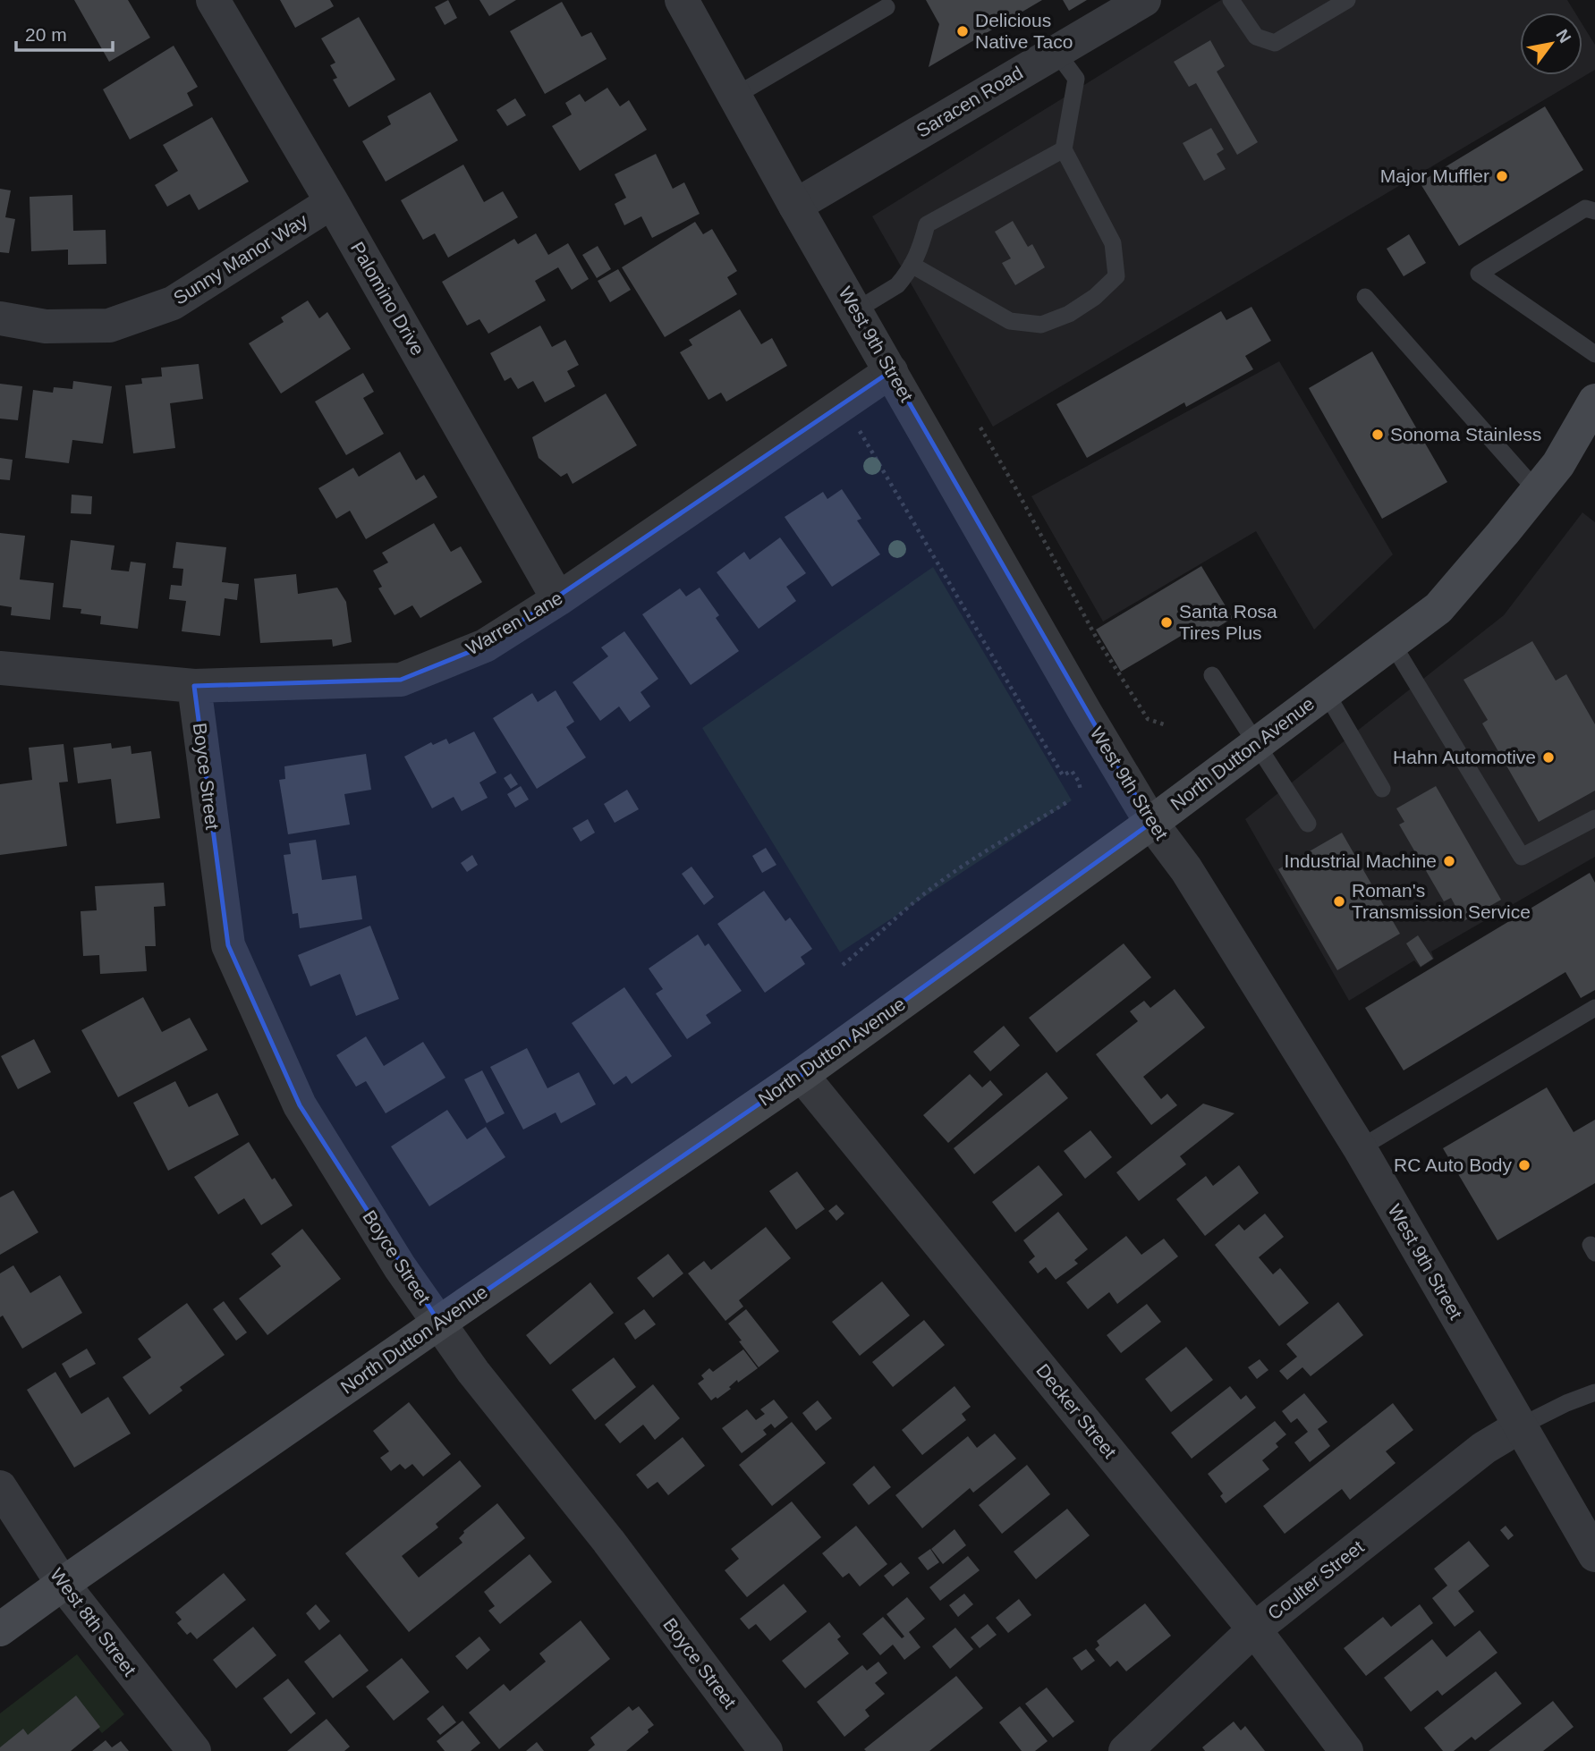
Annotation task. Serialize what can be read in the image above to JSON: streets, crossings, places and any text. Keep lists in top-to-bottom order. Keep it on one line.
{"streets":{"main road":["North Dutton Avenue"],"street":["Saracen Road","Sunny Manor Way","Palomino Drive","West 9th Street","Warren Lane","Boyce Street","Decker Street","Coulter Street","West 8th Street"]},"crossings":[["Saracen Road","West 9th Street"],["Sunny Manor Way","Palomino Drive"],["Palomino Drive","Warren Lane"],["West 9th Street","Warren Lane"],["West 9th Street","North Dutton Avenue"],["West 9th Street","Coulter Street"],["Warren Lane","Boyce Street"],["North Dutton Avenue","Boyce Street"],["North Dutton Avenue","Decker Street"],["North Dutton Avenue","West 8th Street"],["Decker Street","Coulter Street"]],"places":["Delicious Native Taco","Major Muffler","Sonoma Stainless","Santa Rosa Tires Plus","Hahn Automotive","Industrial Machine","Roman's Transmission Service","RC Auto Body"],"scale_bar":"20 m","north":"top right"}
